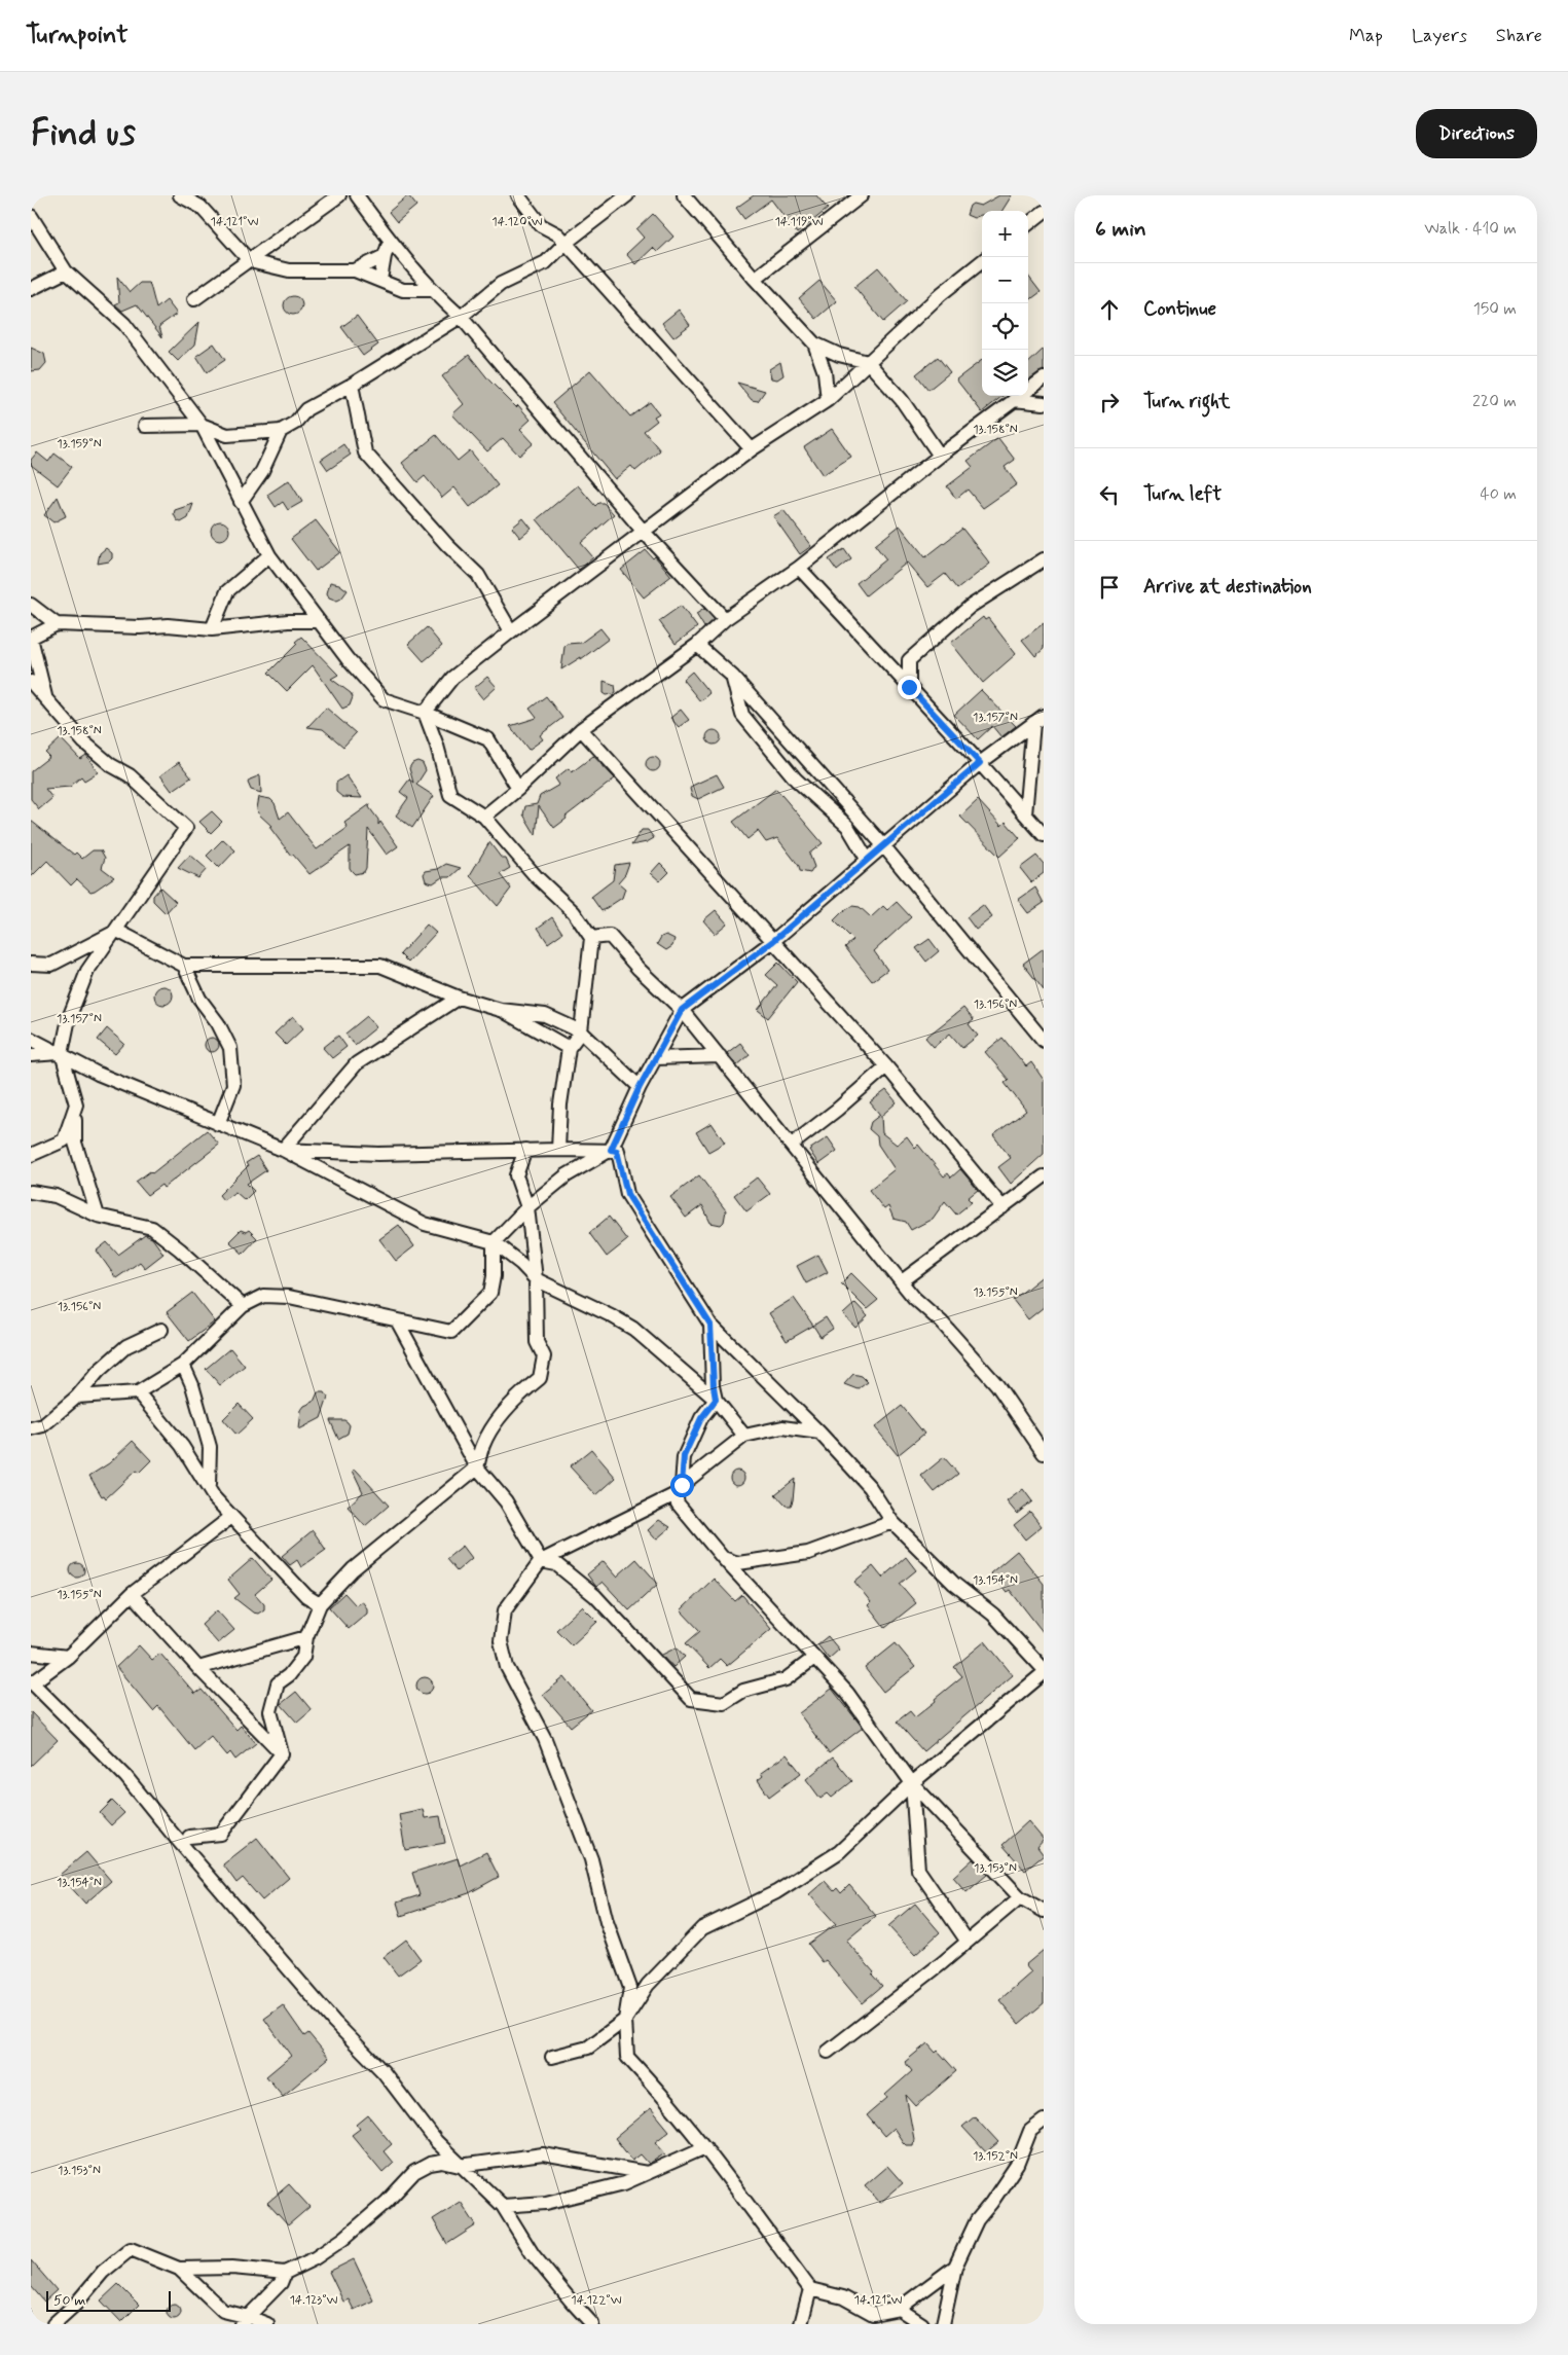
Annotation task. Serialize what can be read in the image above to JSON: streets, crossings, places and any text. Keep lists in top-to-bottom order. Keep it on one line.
{"scale_bar":"50 m","page":{"header":"Turnpoint","nav":["Map","Layers","Share"],"buttons":"Directions","title":"Find us","heading":["6 min","Walk · 410 m"],"map_buttons":["+","−"],"list":[["Continue","150 m"],["Turn right","220 m"],["Turn left","40 m"],"Arrive at destination"],"scale":"50 m"},"coordinates":["14.120°W","14.121°W","14.119°W","13.158°N","13.159°N","13.157°N","13.156°N","13.155°N","13.154°N","13.153°N","13.152°N","14.123°W","14.122°W"]}
